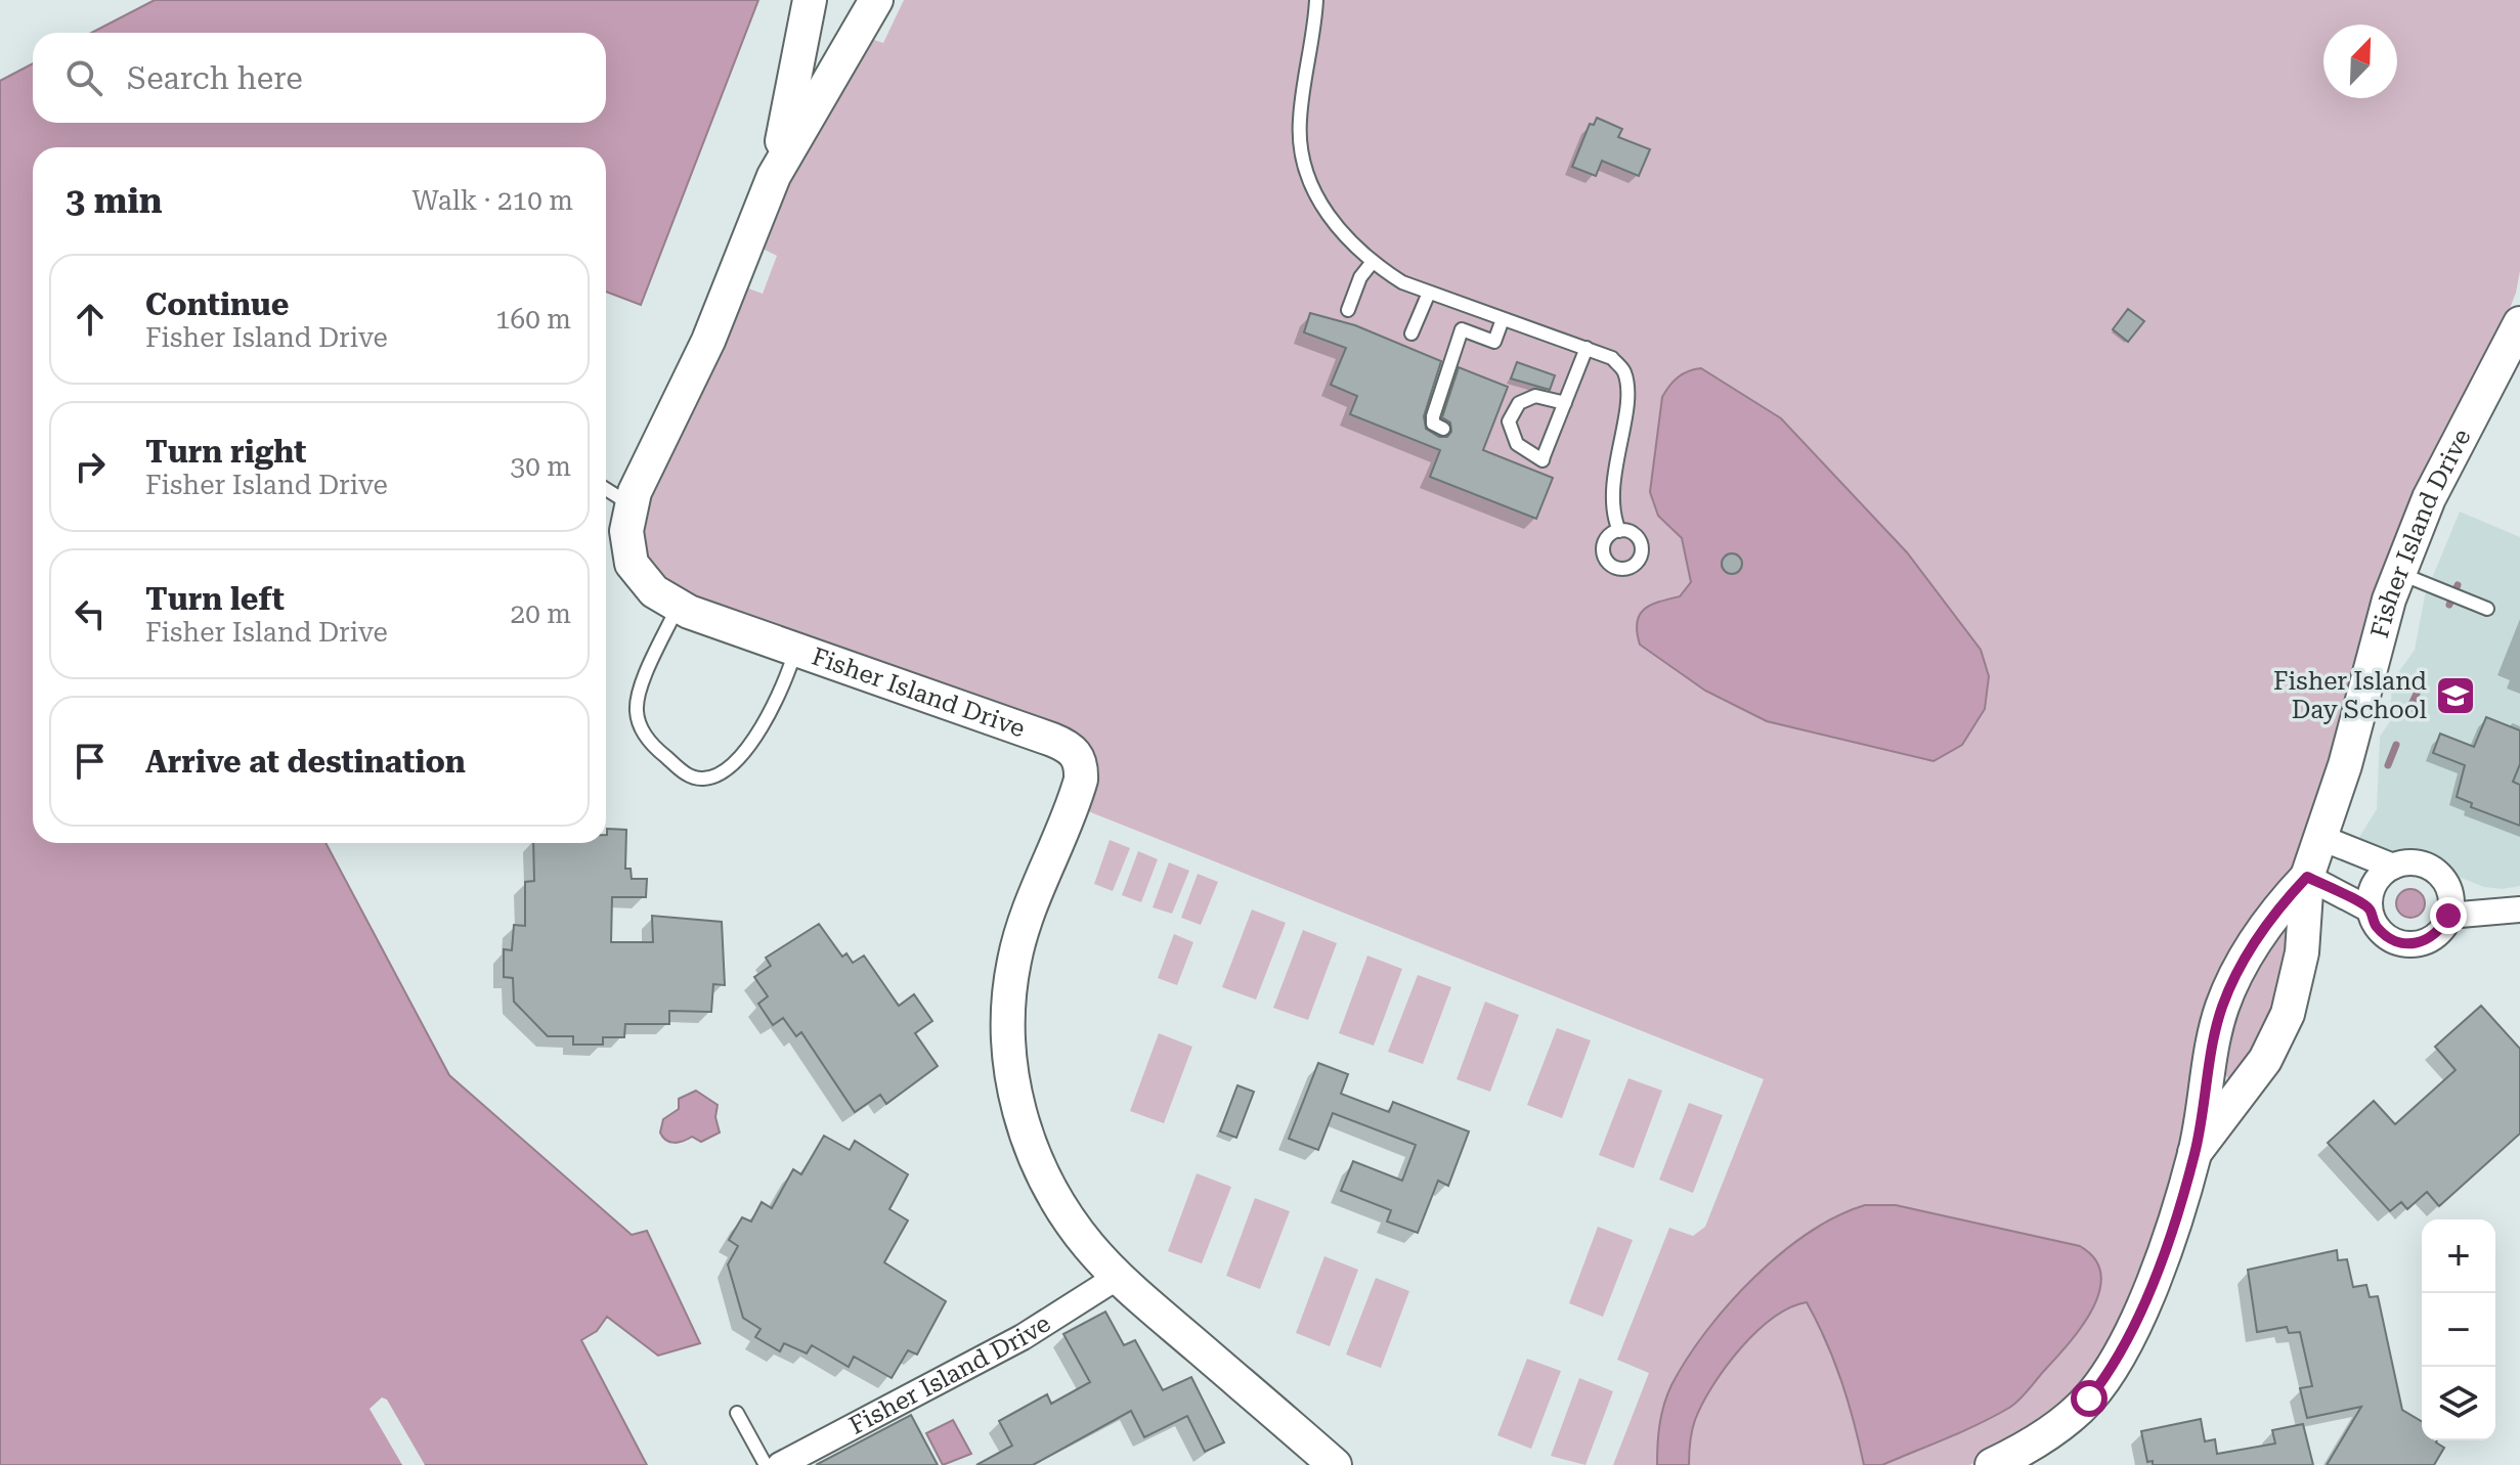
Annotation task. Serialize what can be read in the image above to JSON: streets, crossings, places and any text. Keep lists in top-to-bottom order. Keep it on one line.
{"streets":{"street":["Fisher Island Drive"]},"places":{"school or university":["Fisher Island Day School"]},"north":"top right","page":{"search":"Search here","heading":["3 min","Walk · 210 m"],"list":[["Continue","Fisher Island Drive","160 m"],["Turn right","Fisher Island Drive","30 m"],["Turn left","Fisher Island Drive","20 m"],"Arrive at destination"],"map_buttons":["+","−"]}}
